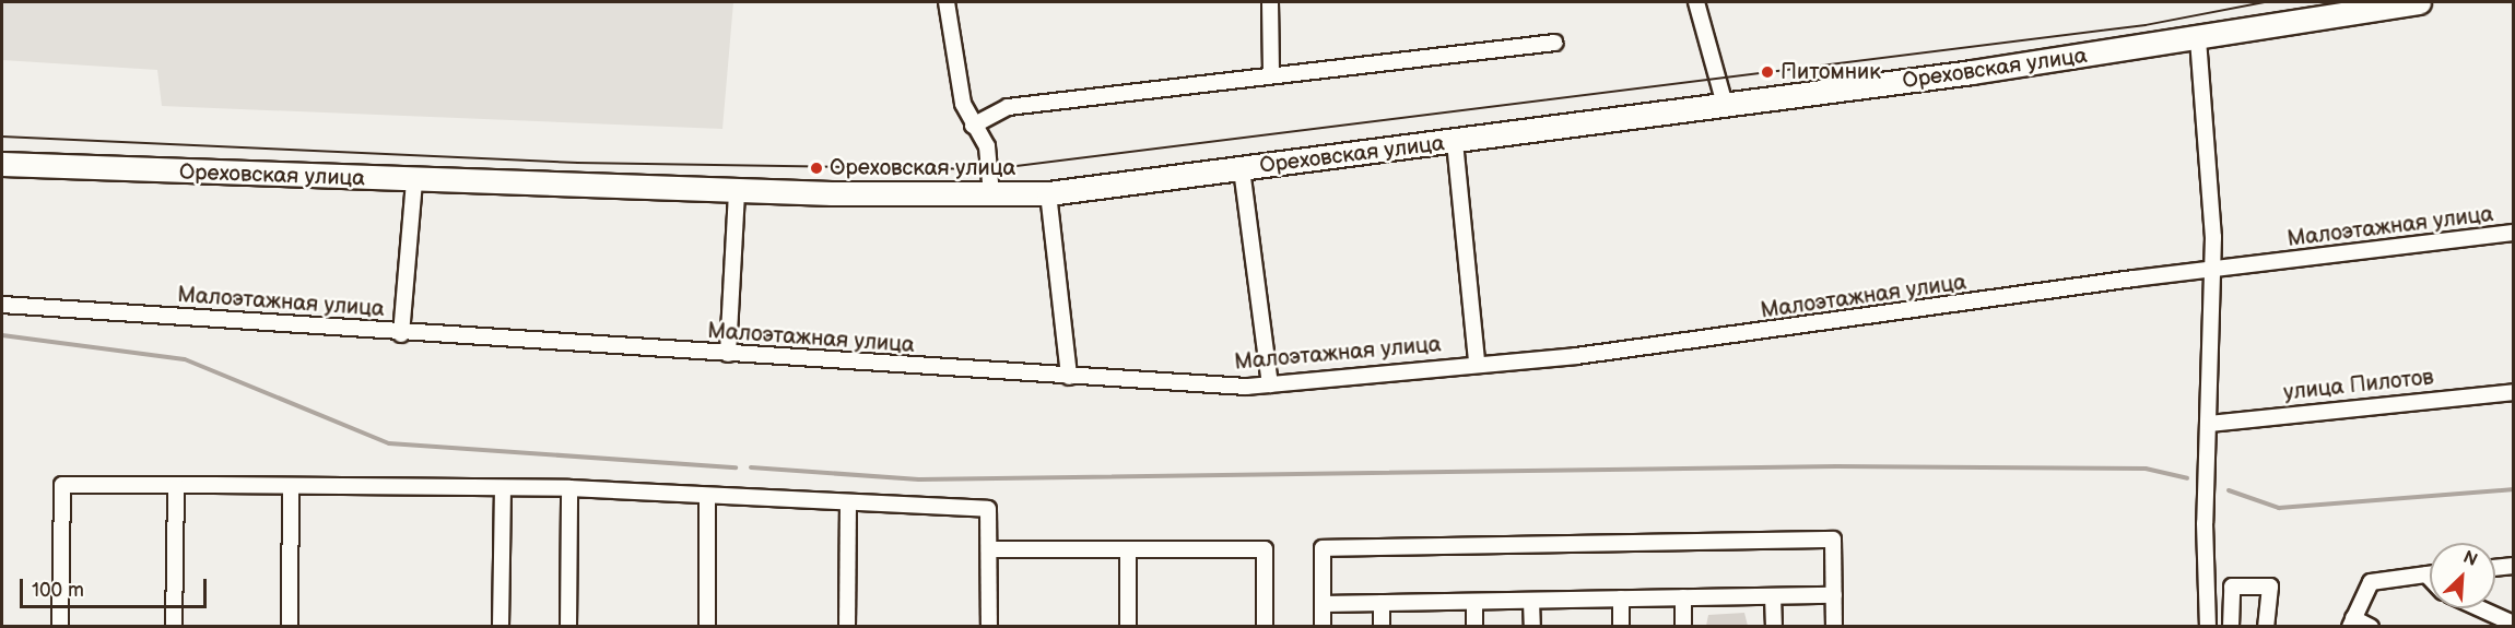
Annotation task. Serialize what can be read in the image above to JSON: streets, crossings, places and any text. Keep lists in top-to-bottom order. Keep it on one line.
{"streets":{"main road":["Ореховская улица"],"street":["Малоэтажная улица","улица Пилотов"]},"places":["Питомник","Ореховская улица"],"scale_bar":"100 m","north":"top right"}
